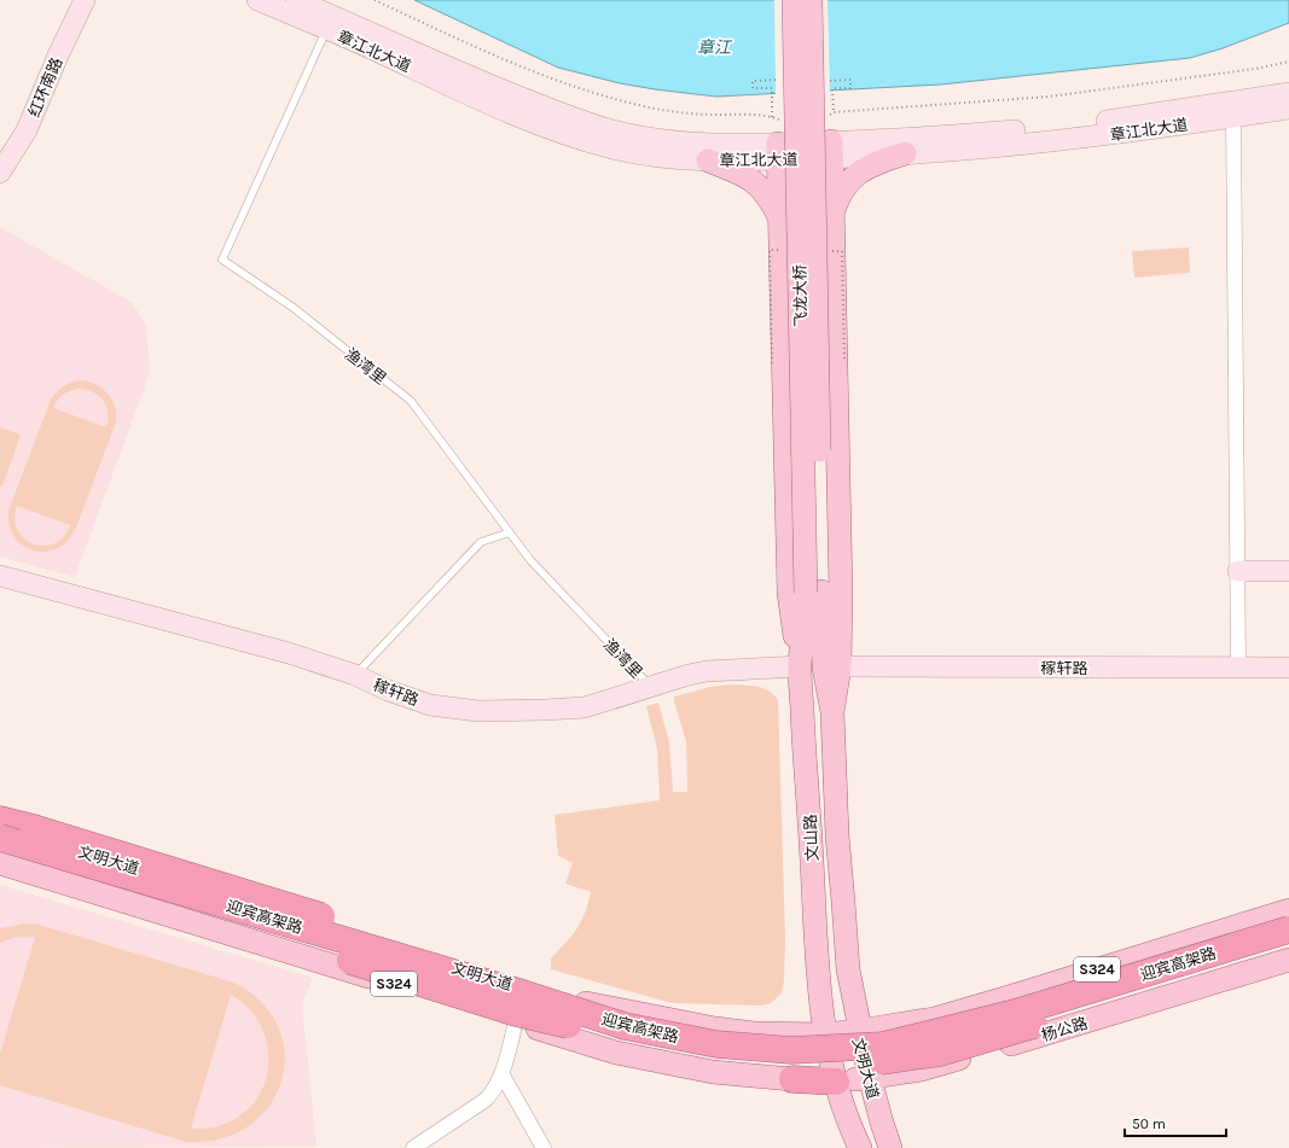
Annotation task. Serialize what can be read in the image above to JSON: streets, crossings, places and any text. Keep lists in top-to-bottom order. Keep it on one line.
{"streets":{"highway":["文明大道","迎宾高架路","S324"],"main road":["章江北大道","红环南路","飞龙大桥","稼轩路","文山路","杨公路"],"lane":["渔湾里"]},"crossings":[["章江北大道","渔湾里"],["飞龙大桥","文山路"],["渔湾里","稼轩路"],["稼轩路","文山路"],["文山路","文明大道"],["文山路","S324"],["文山路","杨公路"],["文明大道","S324"],["文明大道","杨公路"]],"water":["章江"],"scale_bar":"50 m"}
